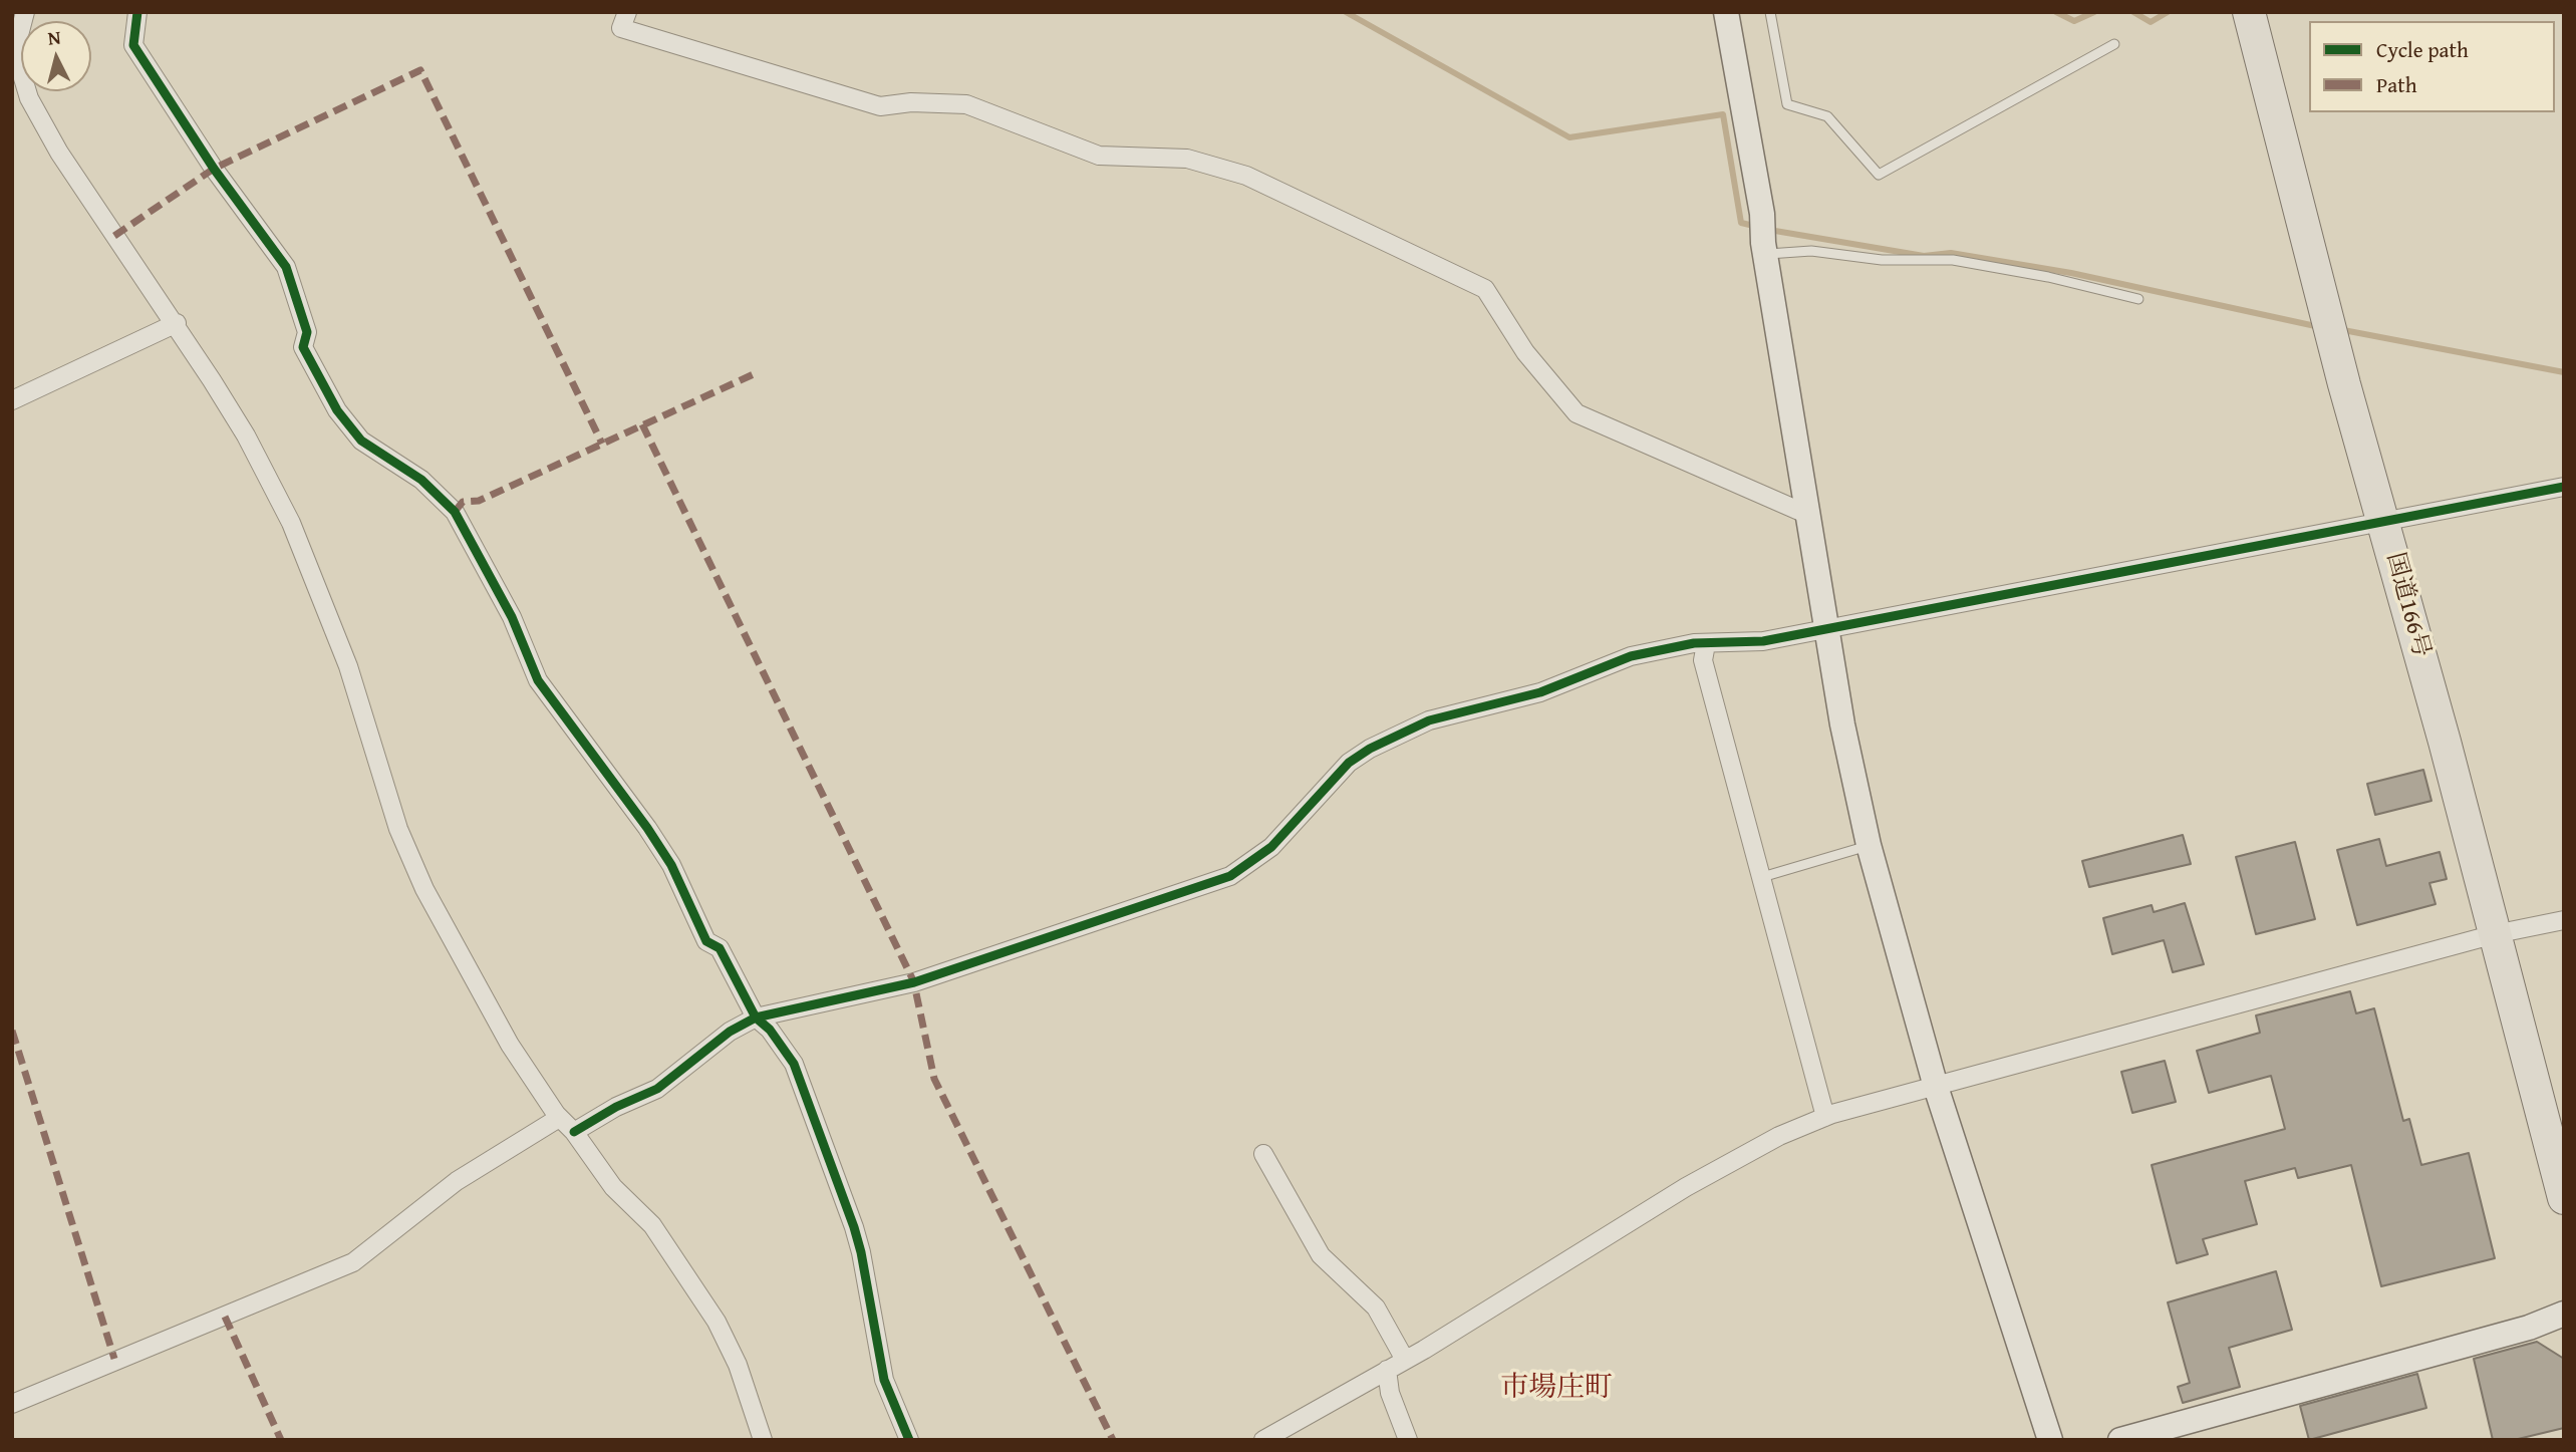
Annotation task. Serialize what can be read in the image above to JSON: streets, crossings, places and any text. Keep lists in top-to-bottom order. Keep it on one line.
{"streets":{"highway":["国道166号"]},"districts":["市場庄町"],"legend":["Cycle path","Path"],"north":"top"}
